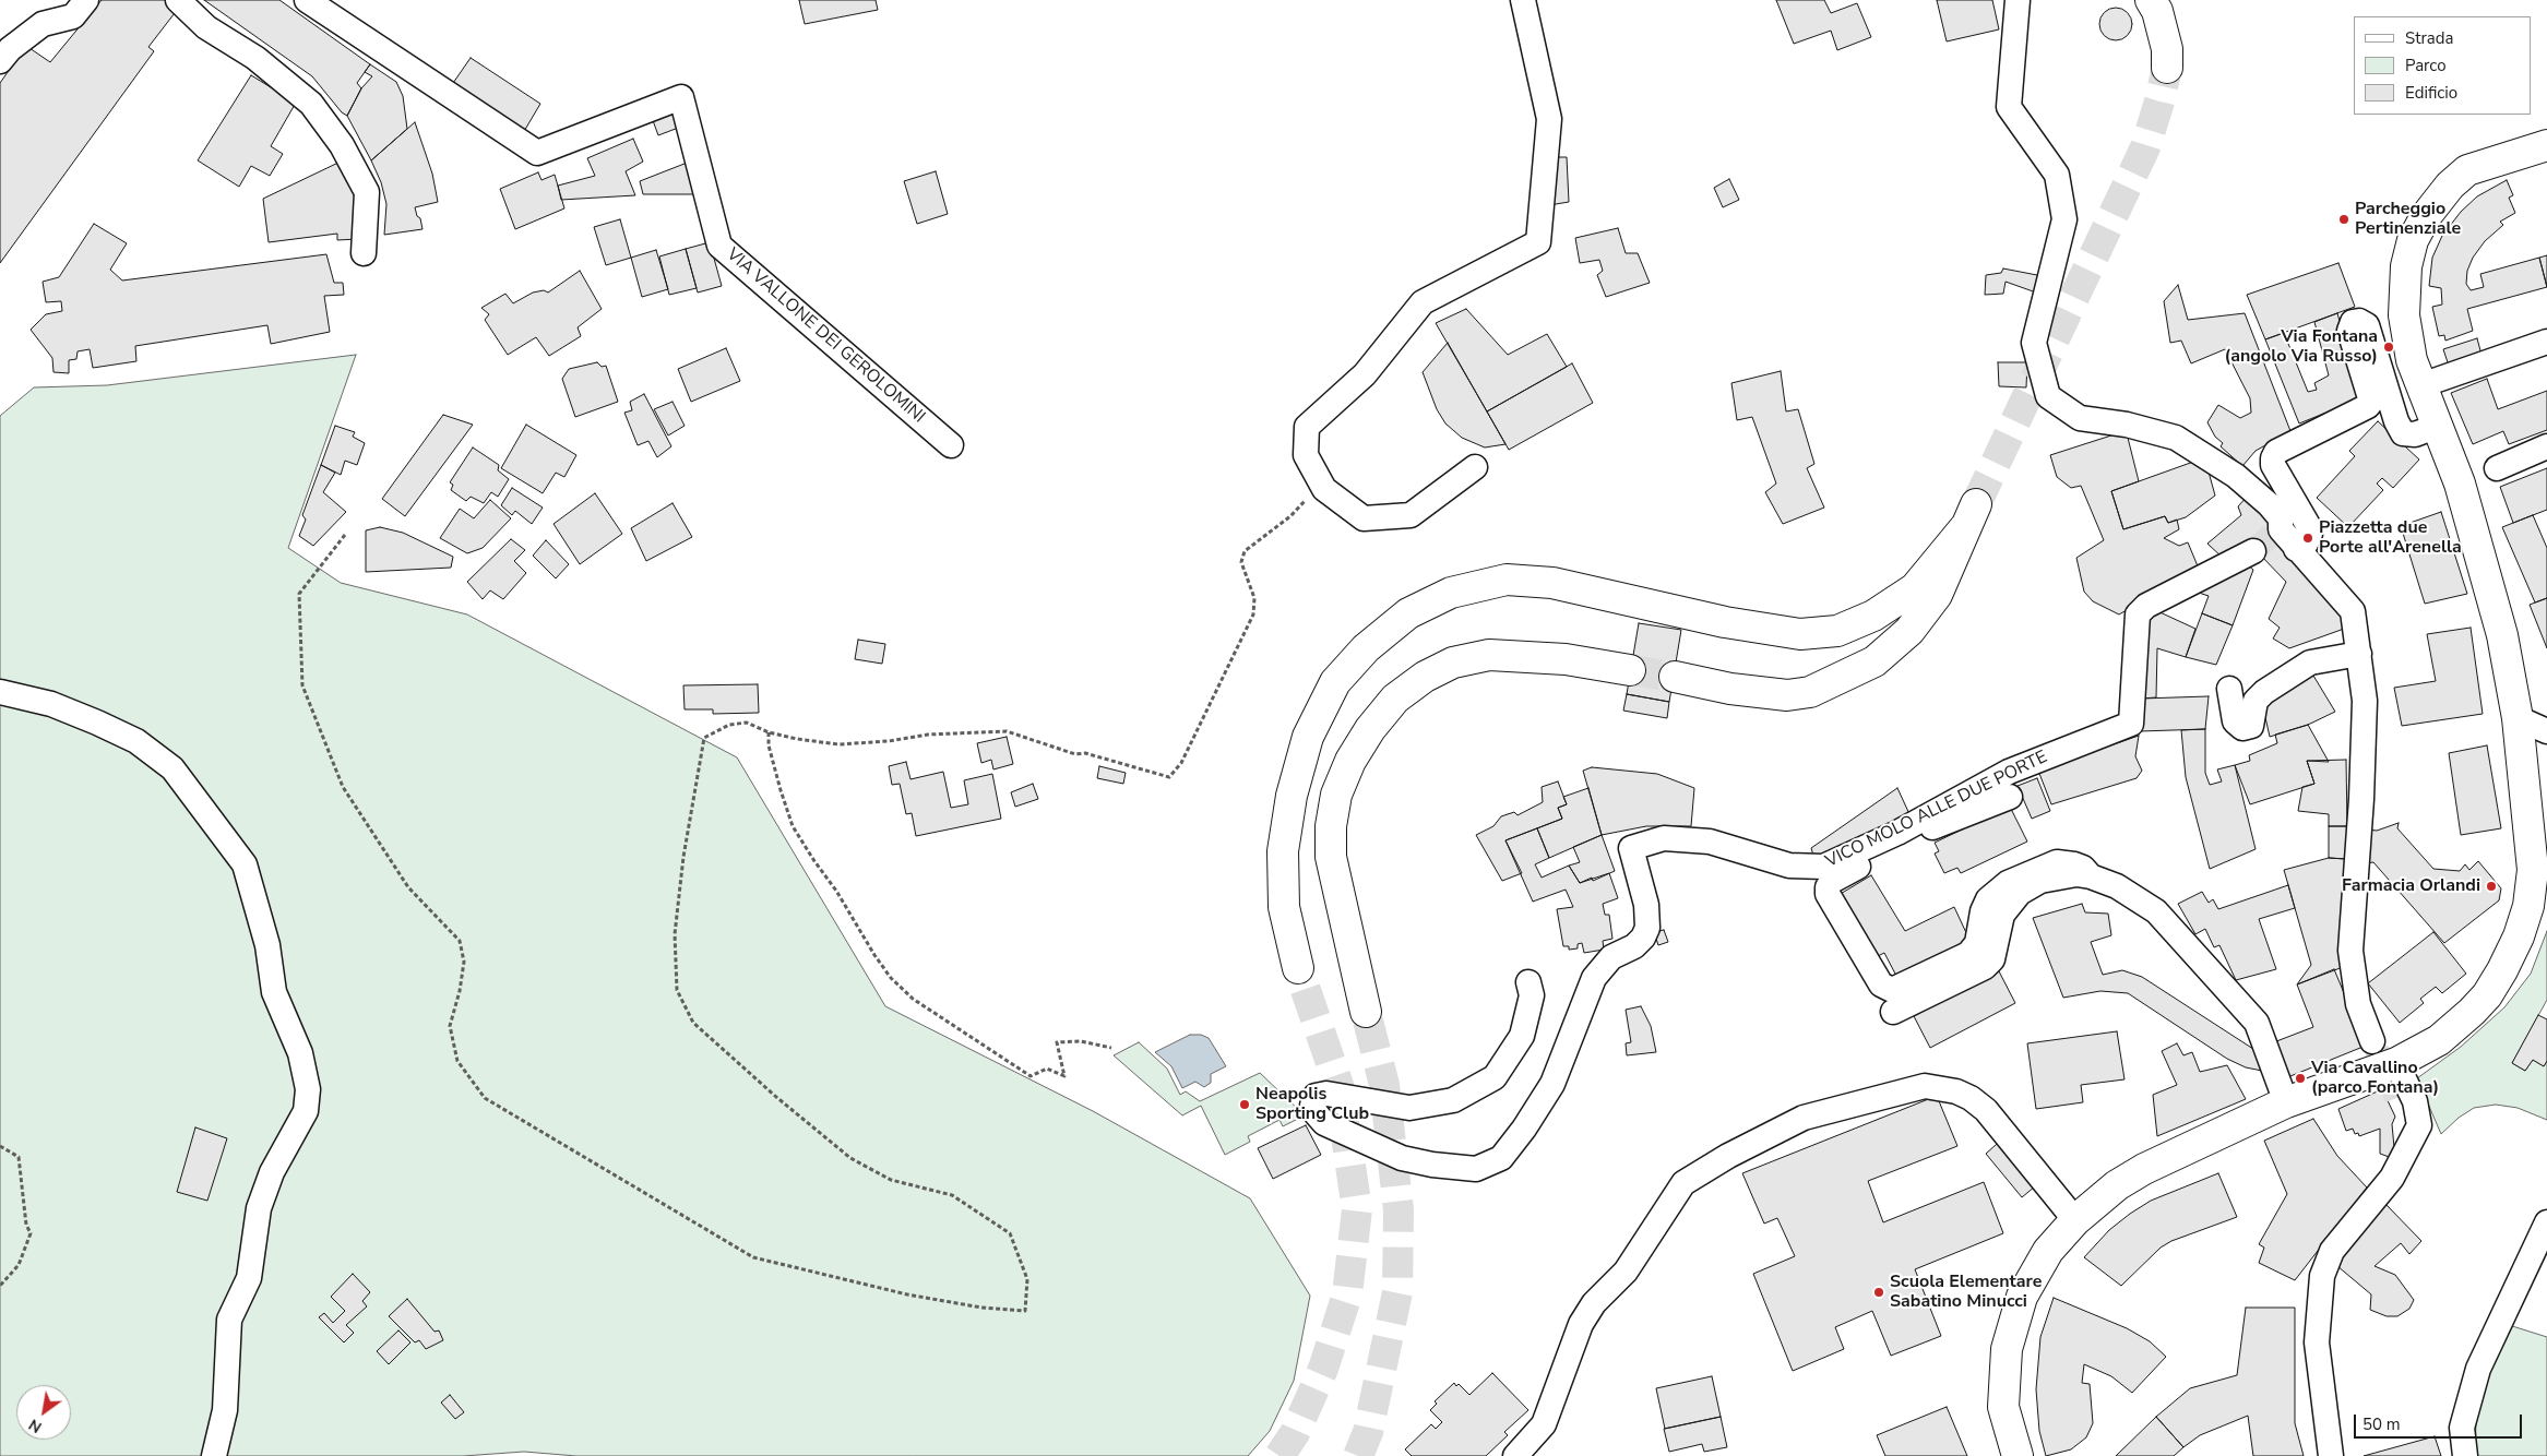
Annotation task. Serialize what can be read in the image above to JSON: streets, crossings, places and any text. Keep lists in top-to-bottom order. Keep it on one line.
{"streets":{"street":["VIA VALLONE DEI GEROLOMINI","VICO MOLO ALLE DUE PORTE"]},"places":["Parcheggio Pertinenziale","Via Fontana (angolo Via Russo)","Piazzetta due Porte all'Arenella","Farmacia Orlandi","Via Cavallino (parco Fontana)","Neapolis Sporting Club","Scuola Elementare Sabatino Minucci"],"legend":["Strada","Parco","Edificio"],"scale_bar":"50 m","north":"bottom left"}
